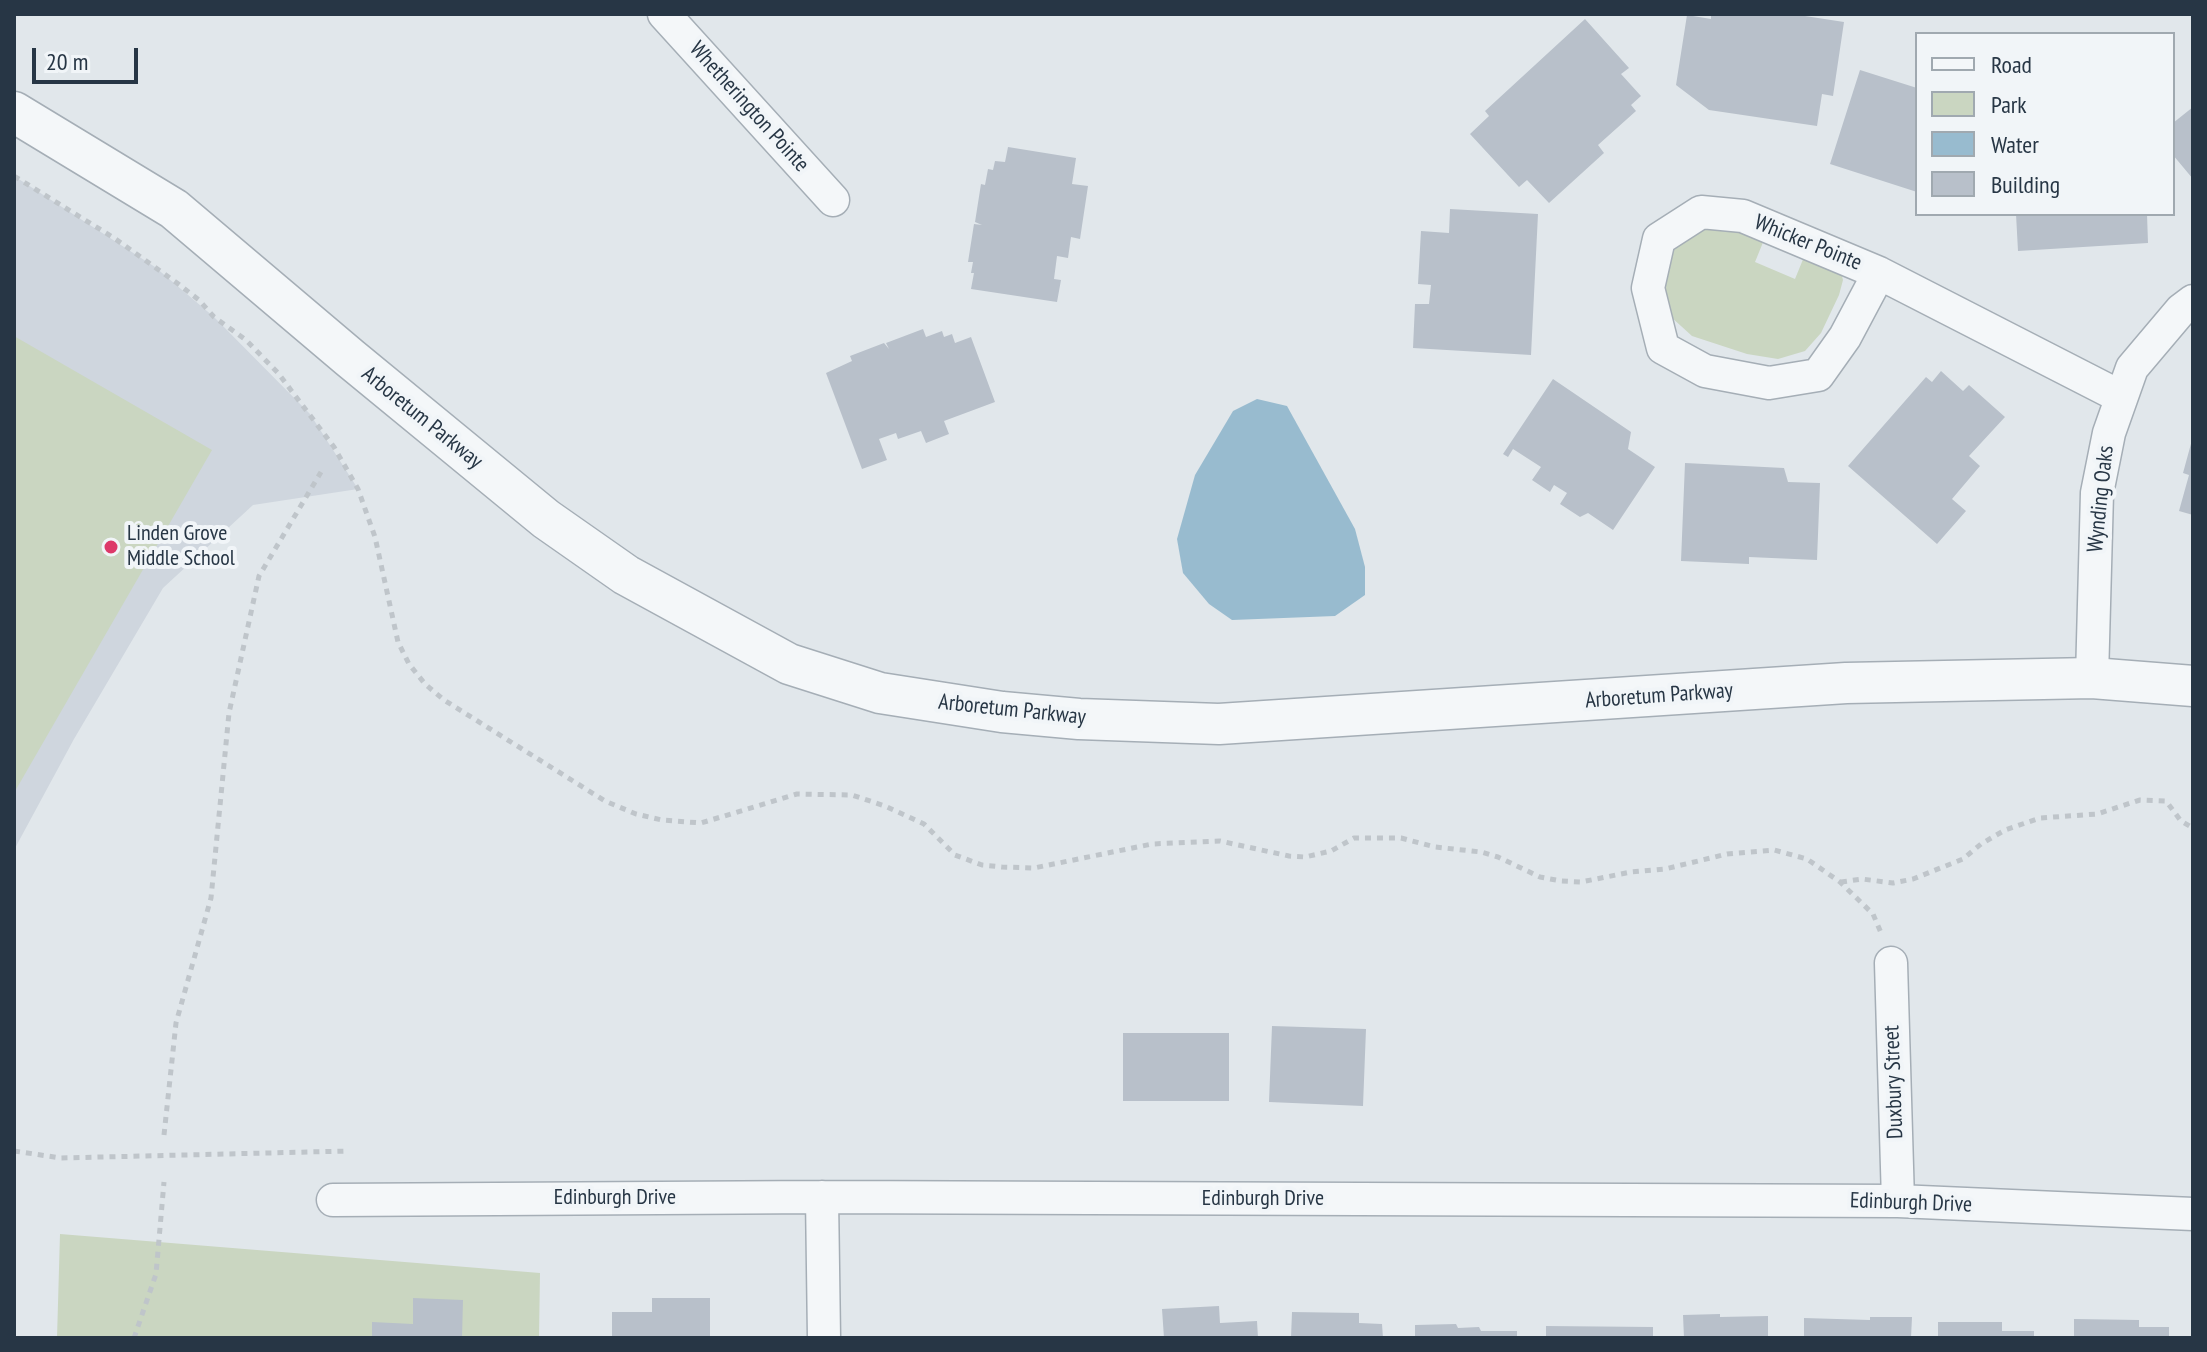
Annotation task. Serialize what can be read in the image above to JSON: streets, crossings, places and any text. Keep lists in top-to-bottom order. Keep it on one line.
{"streets":{"street":["Whetherington Pointe","Whicker Pointe","Arboretum Parkway","Wynding Oaks","Duxbury Street","Edinburgh Drive"]},"crossings":[["Whicker Pointe","Wynding Oaks"],["Arboretum Parkway","Wynding Oaks"],["Duxbury Street","Edinburgh Drive"]],"places":["Linden Grove Middle School"],"legend":["Road","Park","Water","Building"],"scale_bar":"20 m"}
